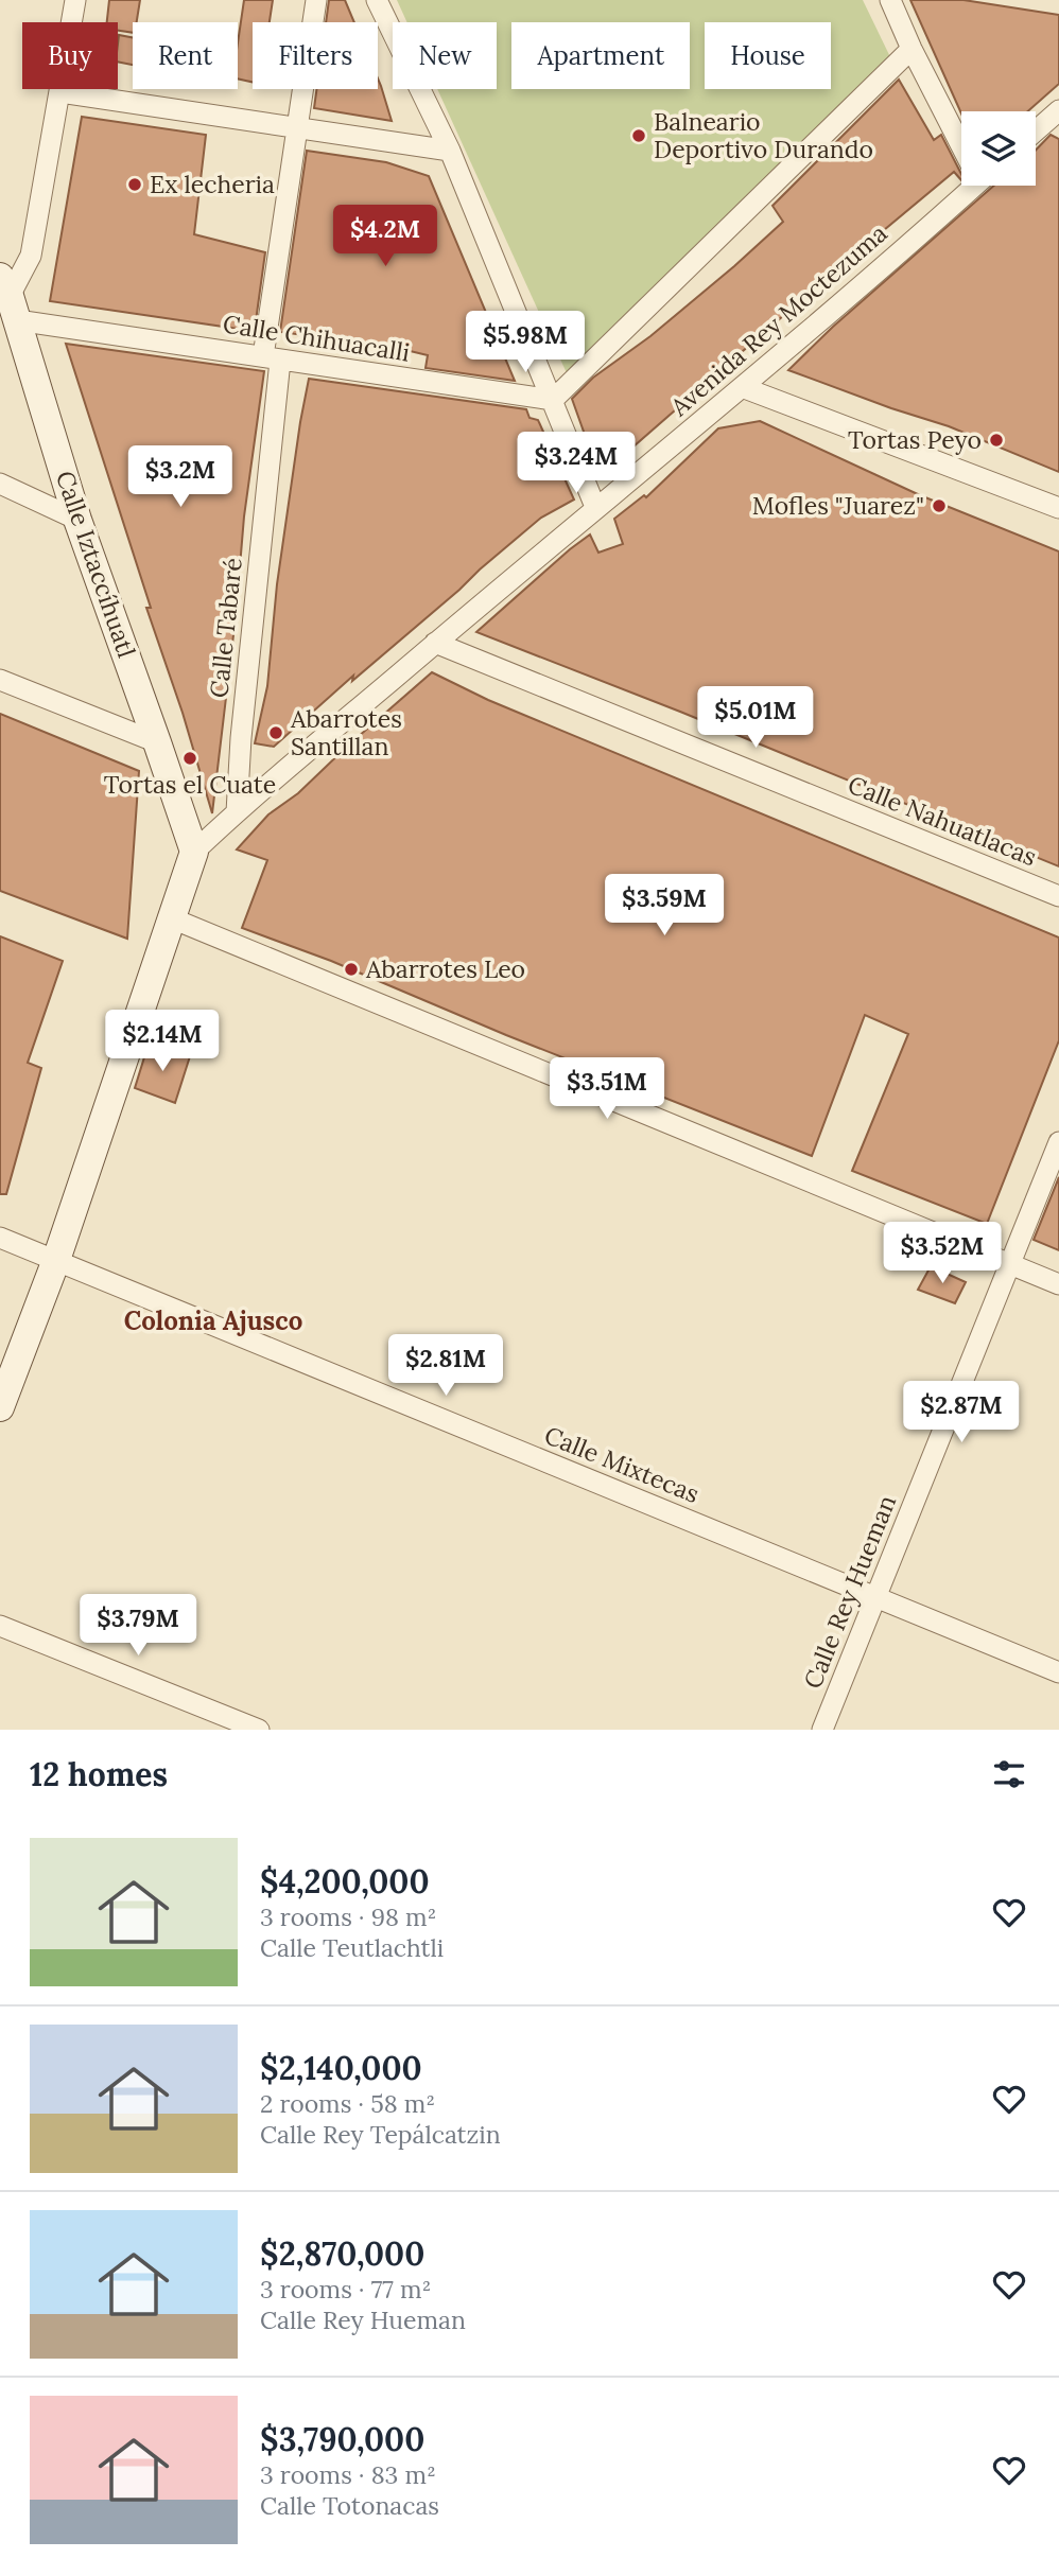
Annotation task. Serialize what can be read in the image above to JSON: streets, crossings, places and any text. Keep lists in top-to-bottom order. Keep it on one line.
{"streets":{"street":["Avenida Rey Moctezuma","Calle Chihuacalli","Calle Iztaccíhuatl","Calle Tabaré","Calle Nahuatlacas","Calle Mixtecas","Calle Rey Hueman"]},"crossings":[["Avenida Rey Moctezuma","Calle Iztaccíhuatl"],["Avenida Rey Moctezuma","Calle Tabaré"],["Avenida Rey Moctezuma","Calle Nahuatlacas"],["Calle Chihuacalli","Calle Iztaccíhuatl"],["Calle Chihuacalli","Calle Tabaré"],["Calle Mixtecas","Calle Rey Hueman"]],"districts":["Colonia Ajusco"],"places":["Balneario Deportivo Durando","Ex lecheria","Tortas Peyo","Mofles \"Juarez\"","Abarrotes Santillan","Tortas el Cuate","Abarrotes Leo"],"page":{"chip":["Buy","Rent","Filters","New","Apartment","House"],"price":["$4.2M","$5.98M","$3.24M","$3.2M","$5.01M","$3.59M","$2.14M","$3.51M","$3.52M","$2.81M","$2.87M","$3.79M"],"heading":"12 homes","list":[{"name":"$4,200,000","note":"3 rooms · 98 m² · Calle Teutlachtli"},{"name":"$2,140,000","note":"2 rooms · 58 m² · Calle Rey Tepálcatzin"},{"name":"$2,870,000","note":"3 rooms · 77 m² · Calle Rey Hueman"},{"name":"$3,790,000","note":"3 rooms · 83 m² · Calle Totonacas"}]}}
